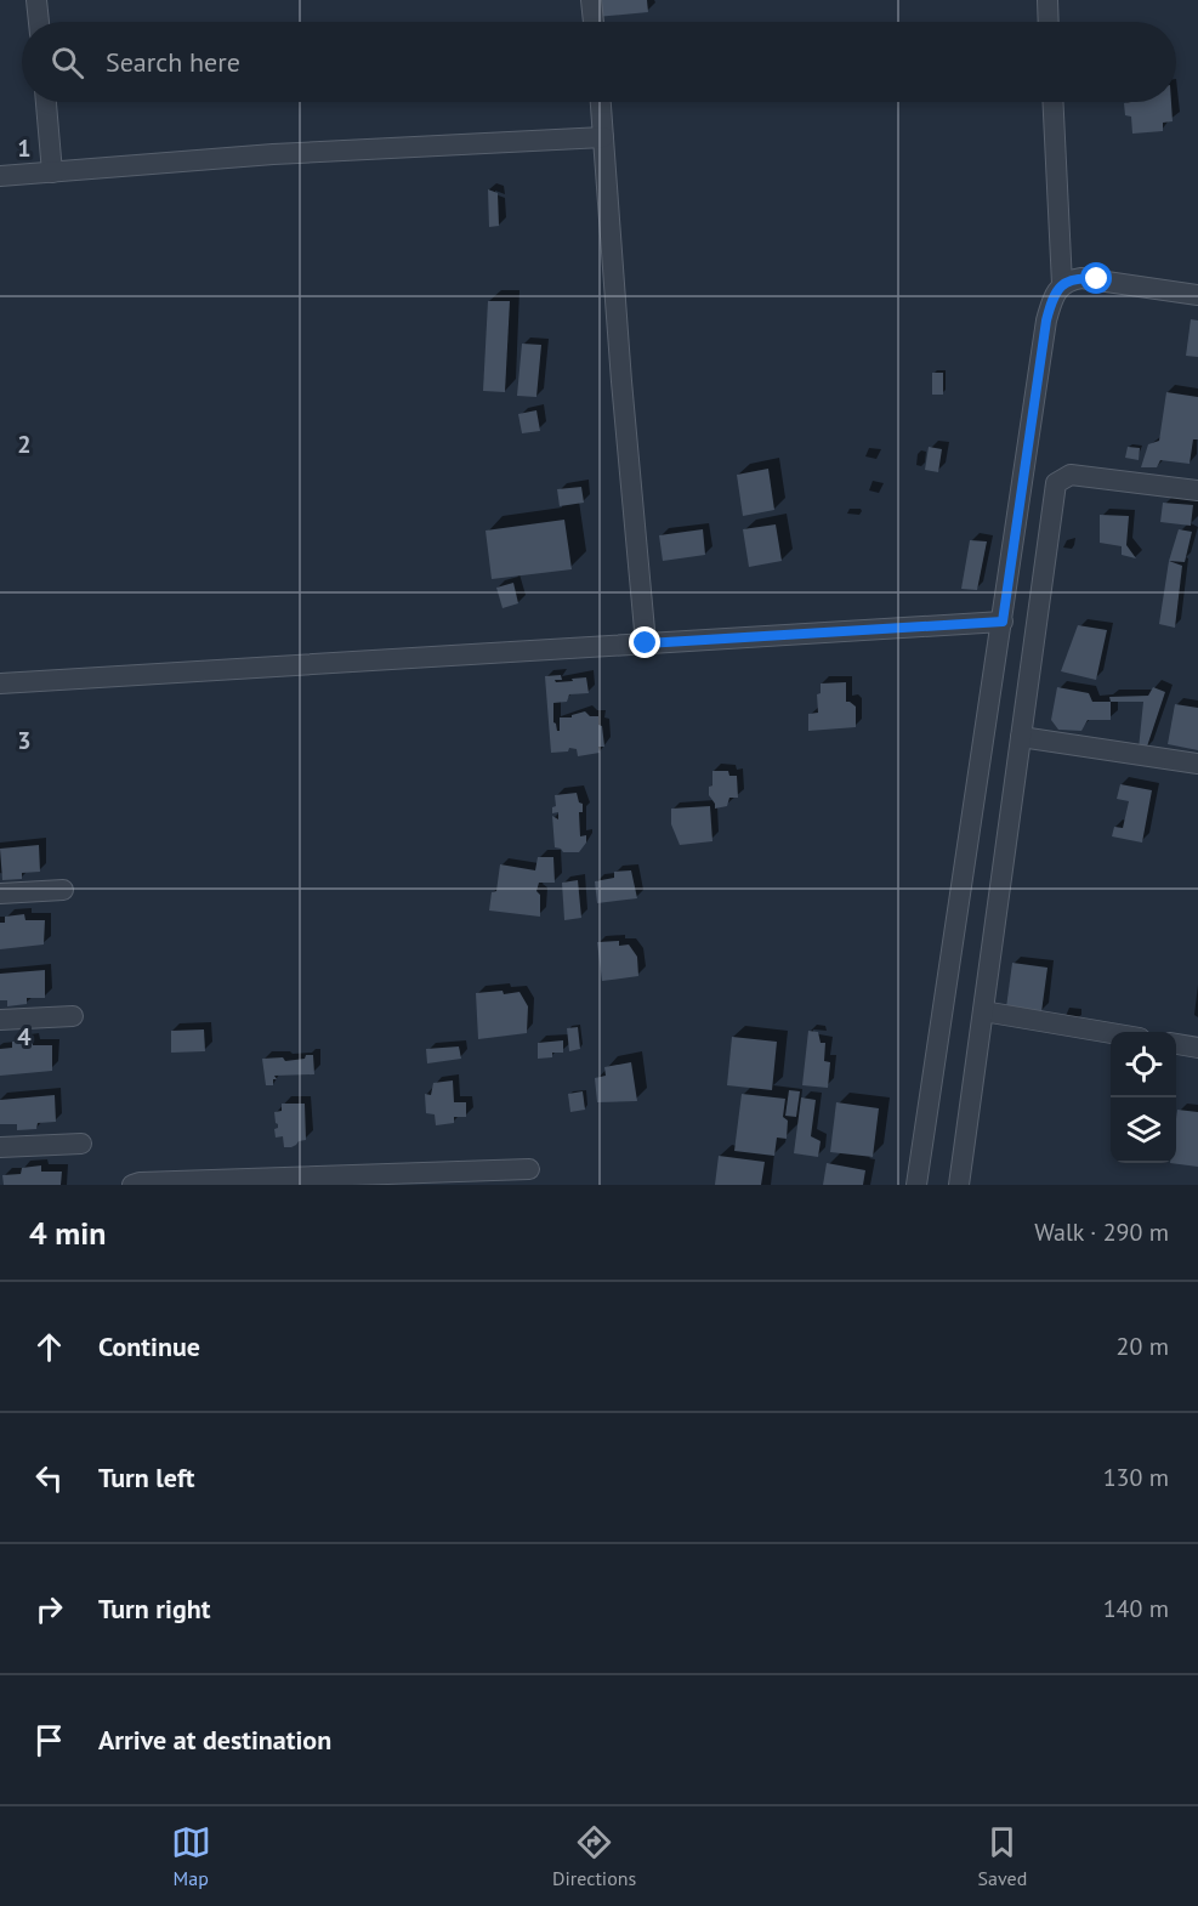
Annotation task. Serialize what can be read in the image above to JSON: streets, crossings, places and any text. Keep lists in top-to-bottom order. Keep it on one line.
{"page":{"search":"Search here","heading":["4 min","Walk · 290 m"],"list":[["Continue","20 m"],["Turn left","130 m"],["Turn right","140 m"],"Arrive at destination"],"nav":["Map","Directions","Saved"]},"grid":{"rows":["1","2","3","4"]}}
